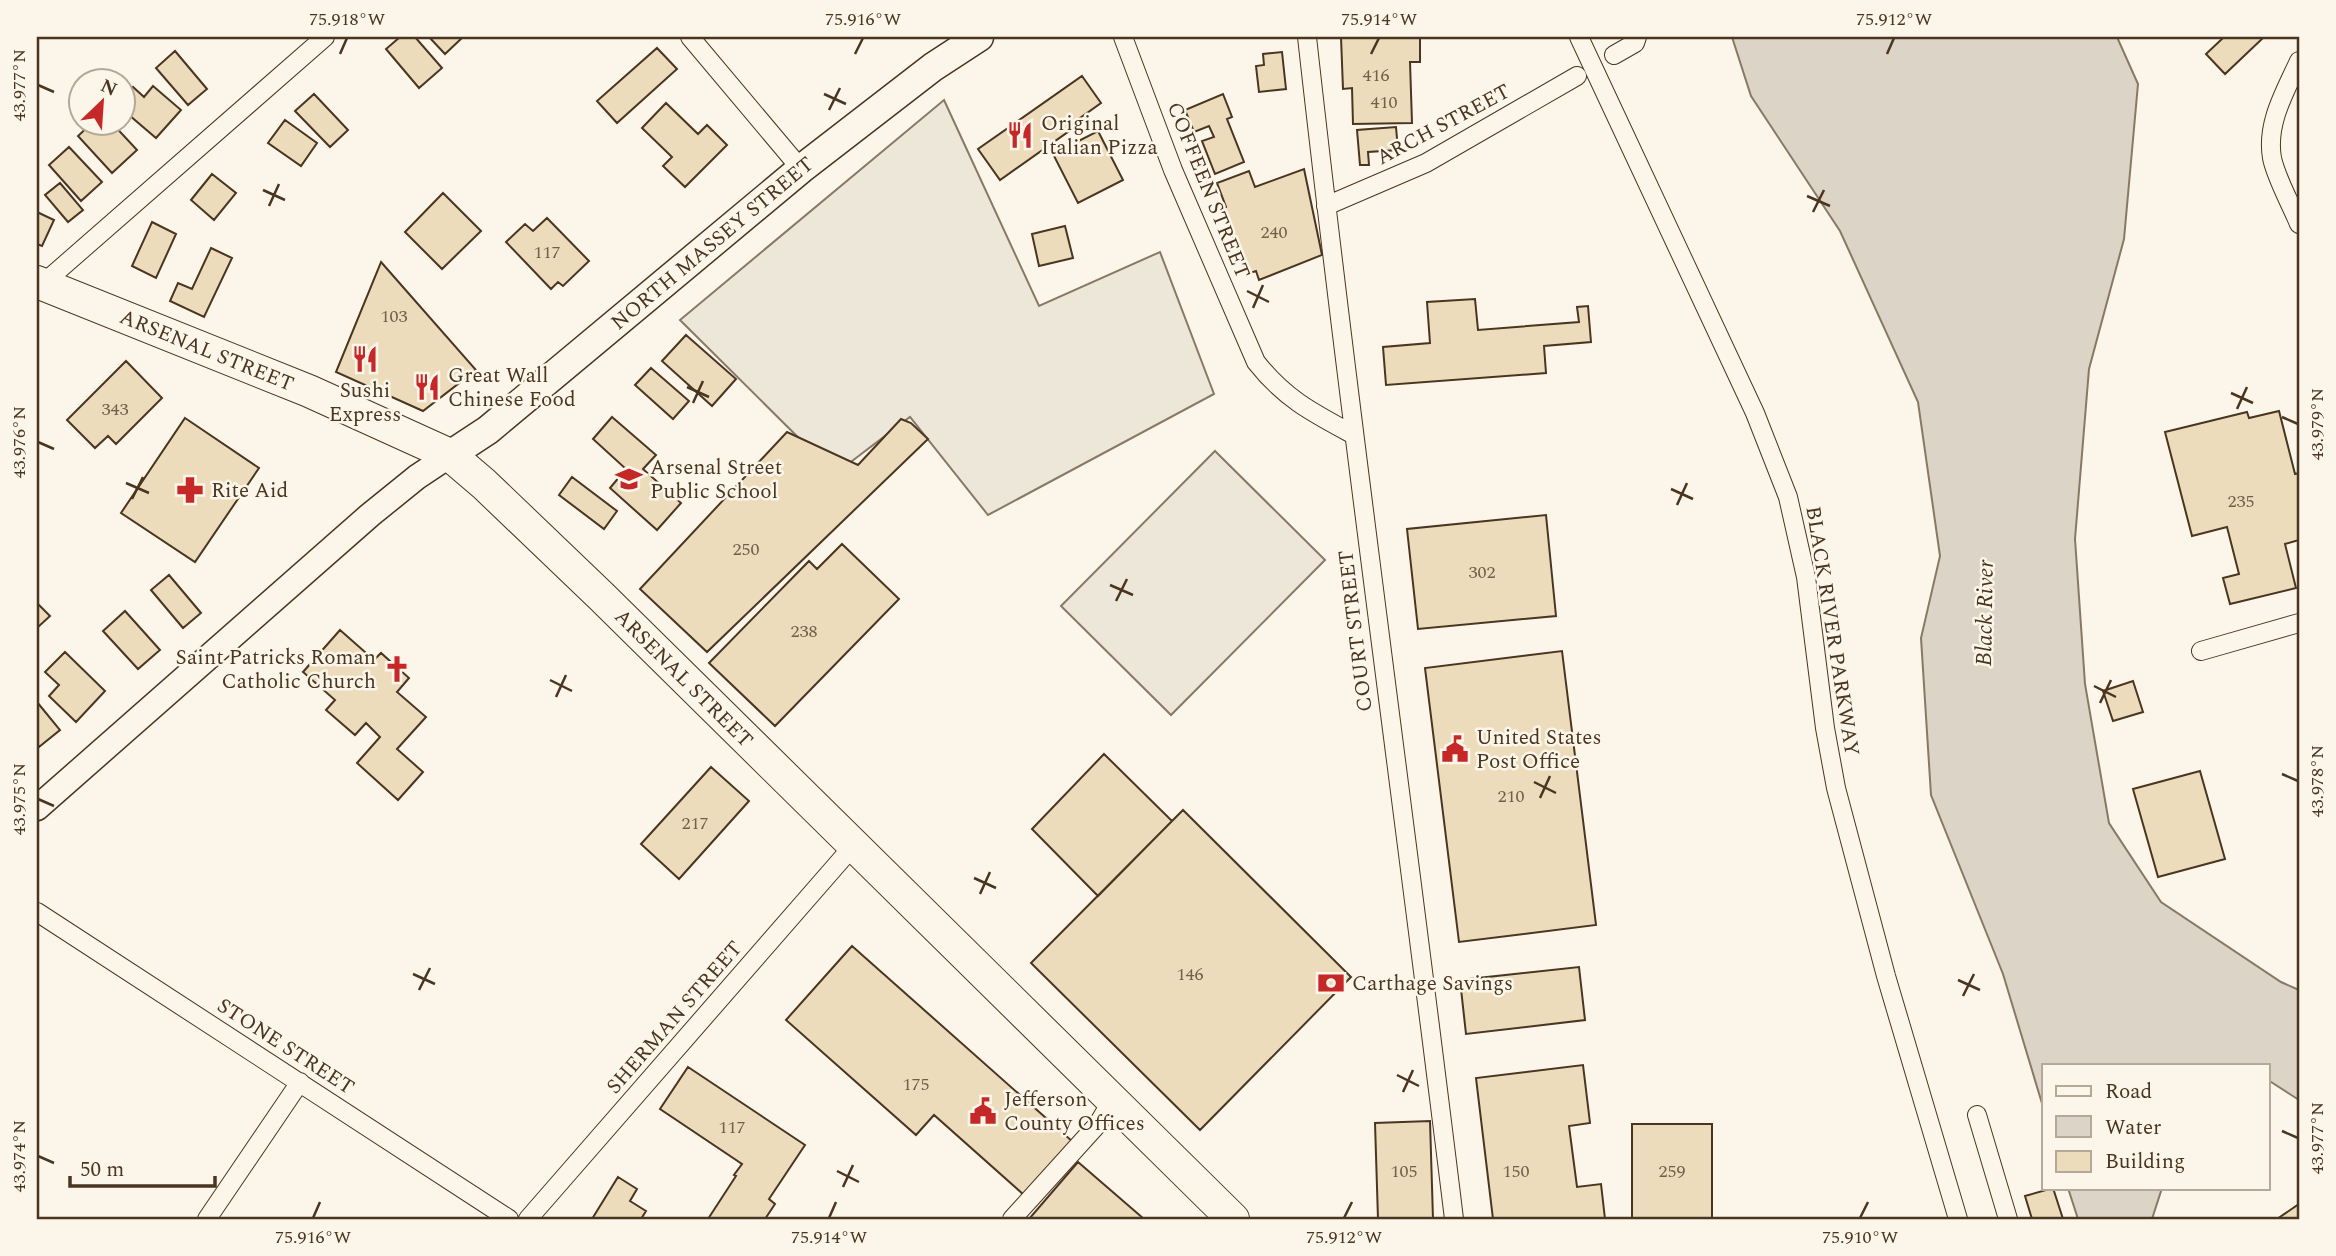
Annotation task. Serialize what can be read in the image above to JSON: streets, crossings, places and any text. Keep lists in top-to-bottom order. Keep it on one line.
{"streets":{"highway":["ARSENAL STREET"],"main road":["NORTH MASSEY STREET"],"street":["ARCH STREET","COFFEEN STREET","COURT STREET","BLACK RIVER PARKWAY","SHERMAN STREET","STONE STREET"]},"crossings":[["ARCH STREET","COURT STREET"],["COFFEEN STREET","COURT STREET"],["NORTH MASSEY STREET","ARSENAL STREET"],["ARSENAL STREET","SHERMAN STREET"]],"water":["Black River"],"places":{"restaurant":["Original Italian Pizza","Sushi Express","Great Wall Chinese Food"],"school or university":["Arsenal Street Public School"],"pharmacy":["Rite Aid"],"church":["Saint Patricks Roman Catholic Church"],"public building":["United States Post Office","Jefferson County Offices"],"bank":["Carthage Savings"]},"house_numbers":["416","410","240","117","103","343","235","250","302","238","210","217","146","175","117","105","150","259"],"legend":["Road","Water","Building"],"scale_bar":"50 m","north":"top right","coordinates":["75.918°W","75.916°W","75.914°W","75.912°W","43.977°N","43.979°N","43.976°N","43.978°N","43.975°N","43.974°N","75.910°W"]}
